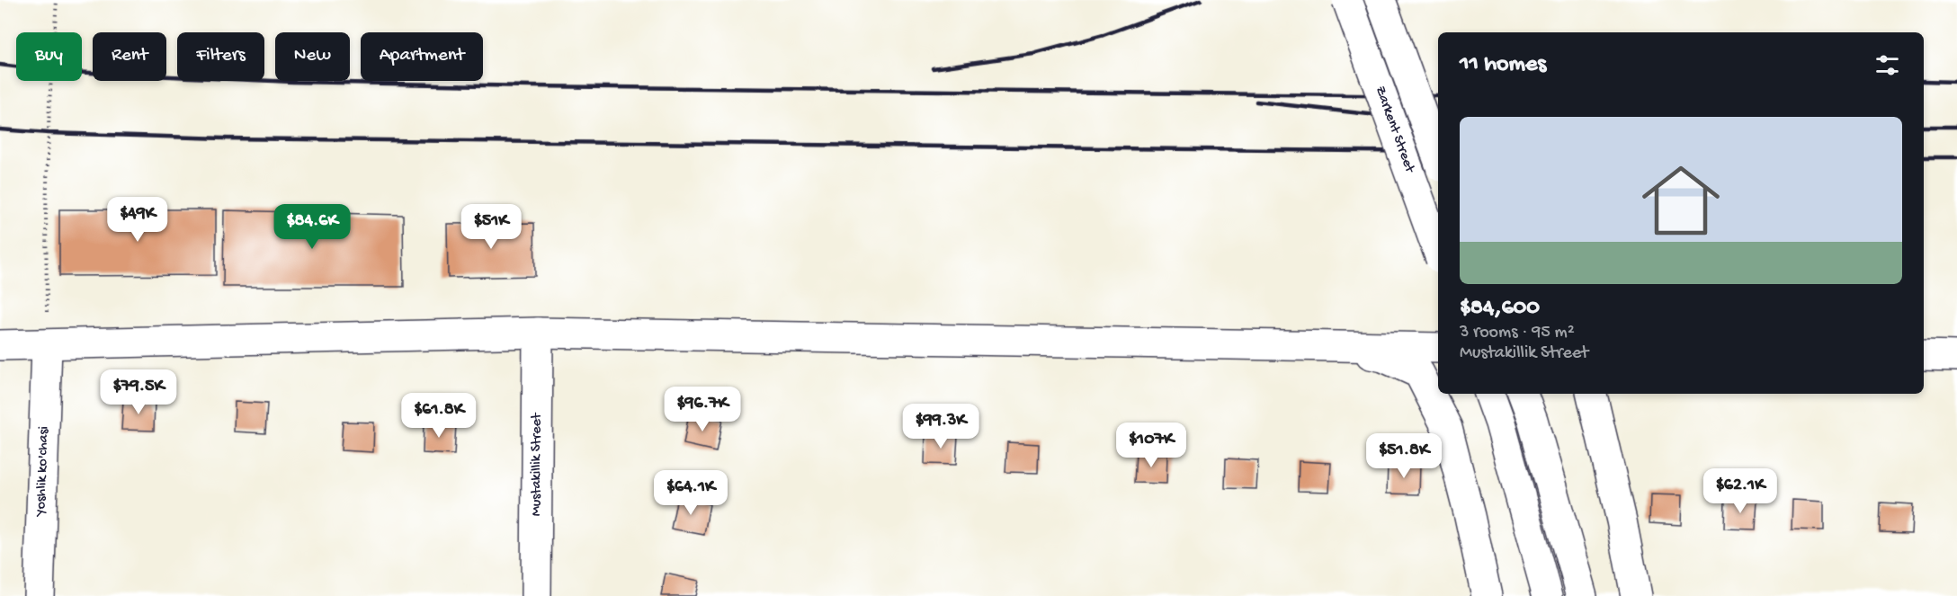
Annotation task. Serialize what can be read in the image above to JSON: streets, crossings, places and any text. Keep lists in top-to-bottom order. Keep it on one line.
{"streets":{"main road":["Zarkent Street","Mustakillik Street","Yoshlik ko'chasi"]},"page":{"chip":["Buy","Rent","Filters","New","Apartment"],"heading":"11 homes","list":[{"name":"$84,600","note":"3 rooms · 95 m² · Mustakillik Street"}],"price":["$49K","$84.6K","$51K","$79.5K","$96.7K","$61.8K","$99.3K","$107K","$51.8K","$62.1K","$64.1K"]}}
